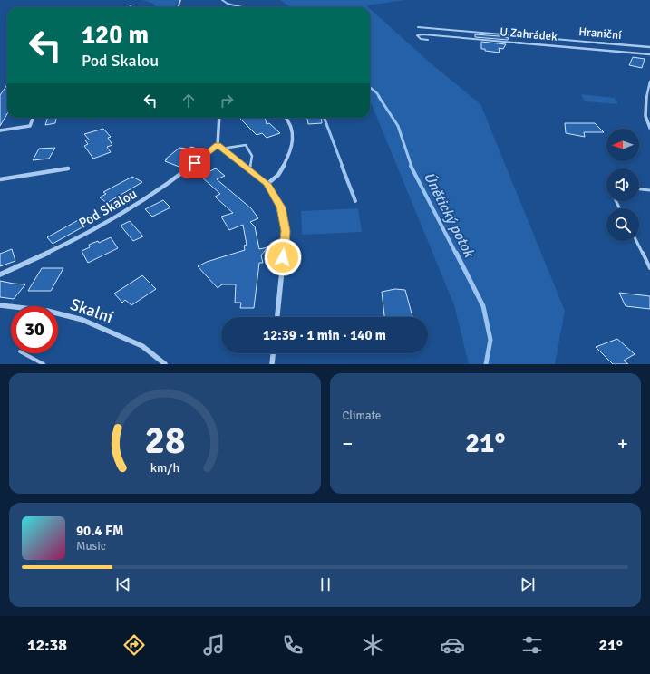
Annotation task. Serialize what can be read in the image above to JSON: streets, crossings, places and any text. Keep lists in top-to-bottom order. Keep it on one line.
{"streets":{"street":["Hraniční","U Zahrádek","Pod Skalou","Skalní"]},"water":["Únětický potok"],"north":"left","page":{"turn":["120 m","Pod Skalou"],"limit":"30","trip":"12:39 · 1 min · 140 m","tile":"Climate","heat":["−","21°","+"],"song":["90.4 FM","Music"],"tabs":["12:38","21°"],"gauge":["28","km/h"]}}
